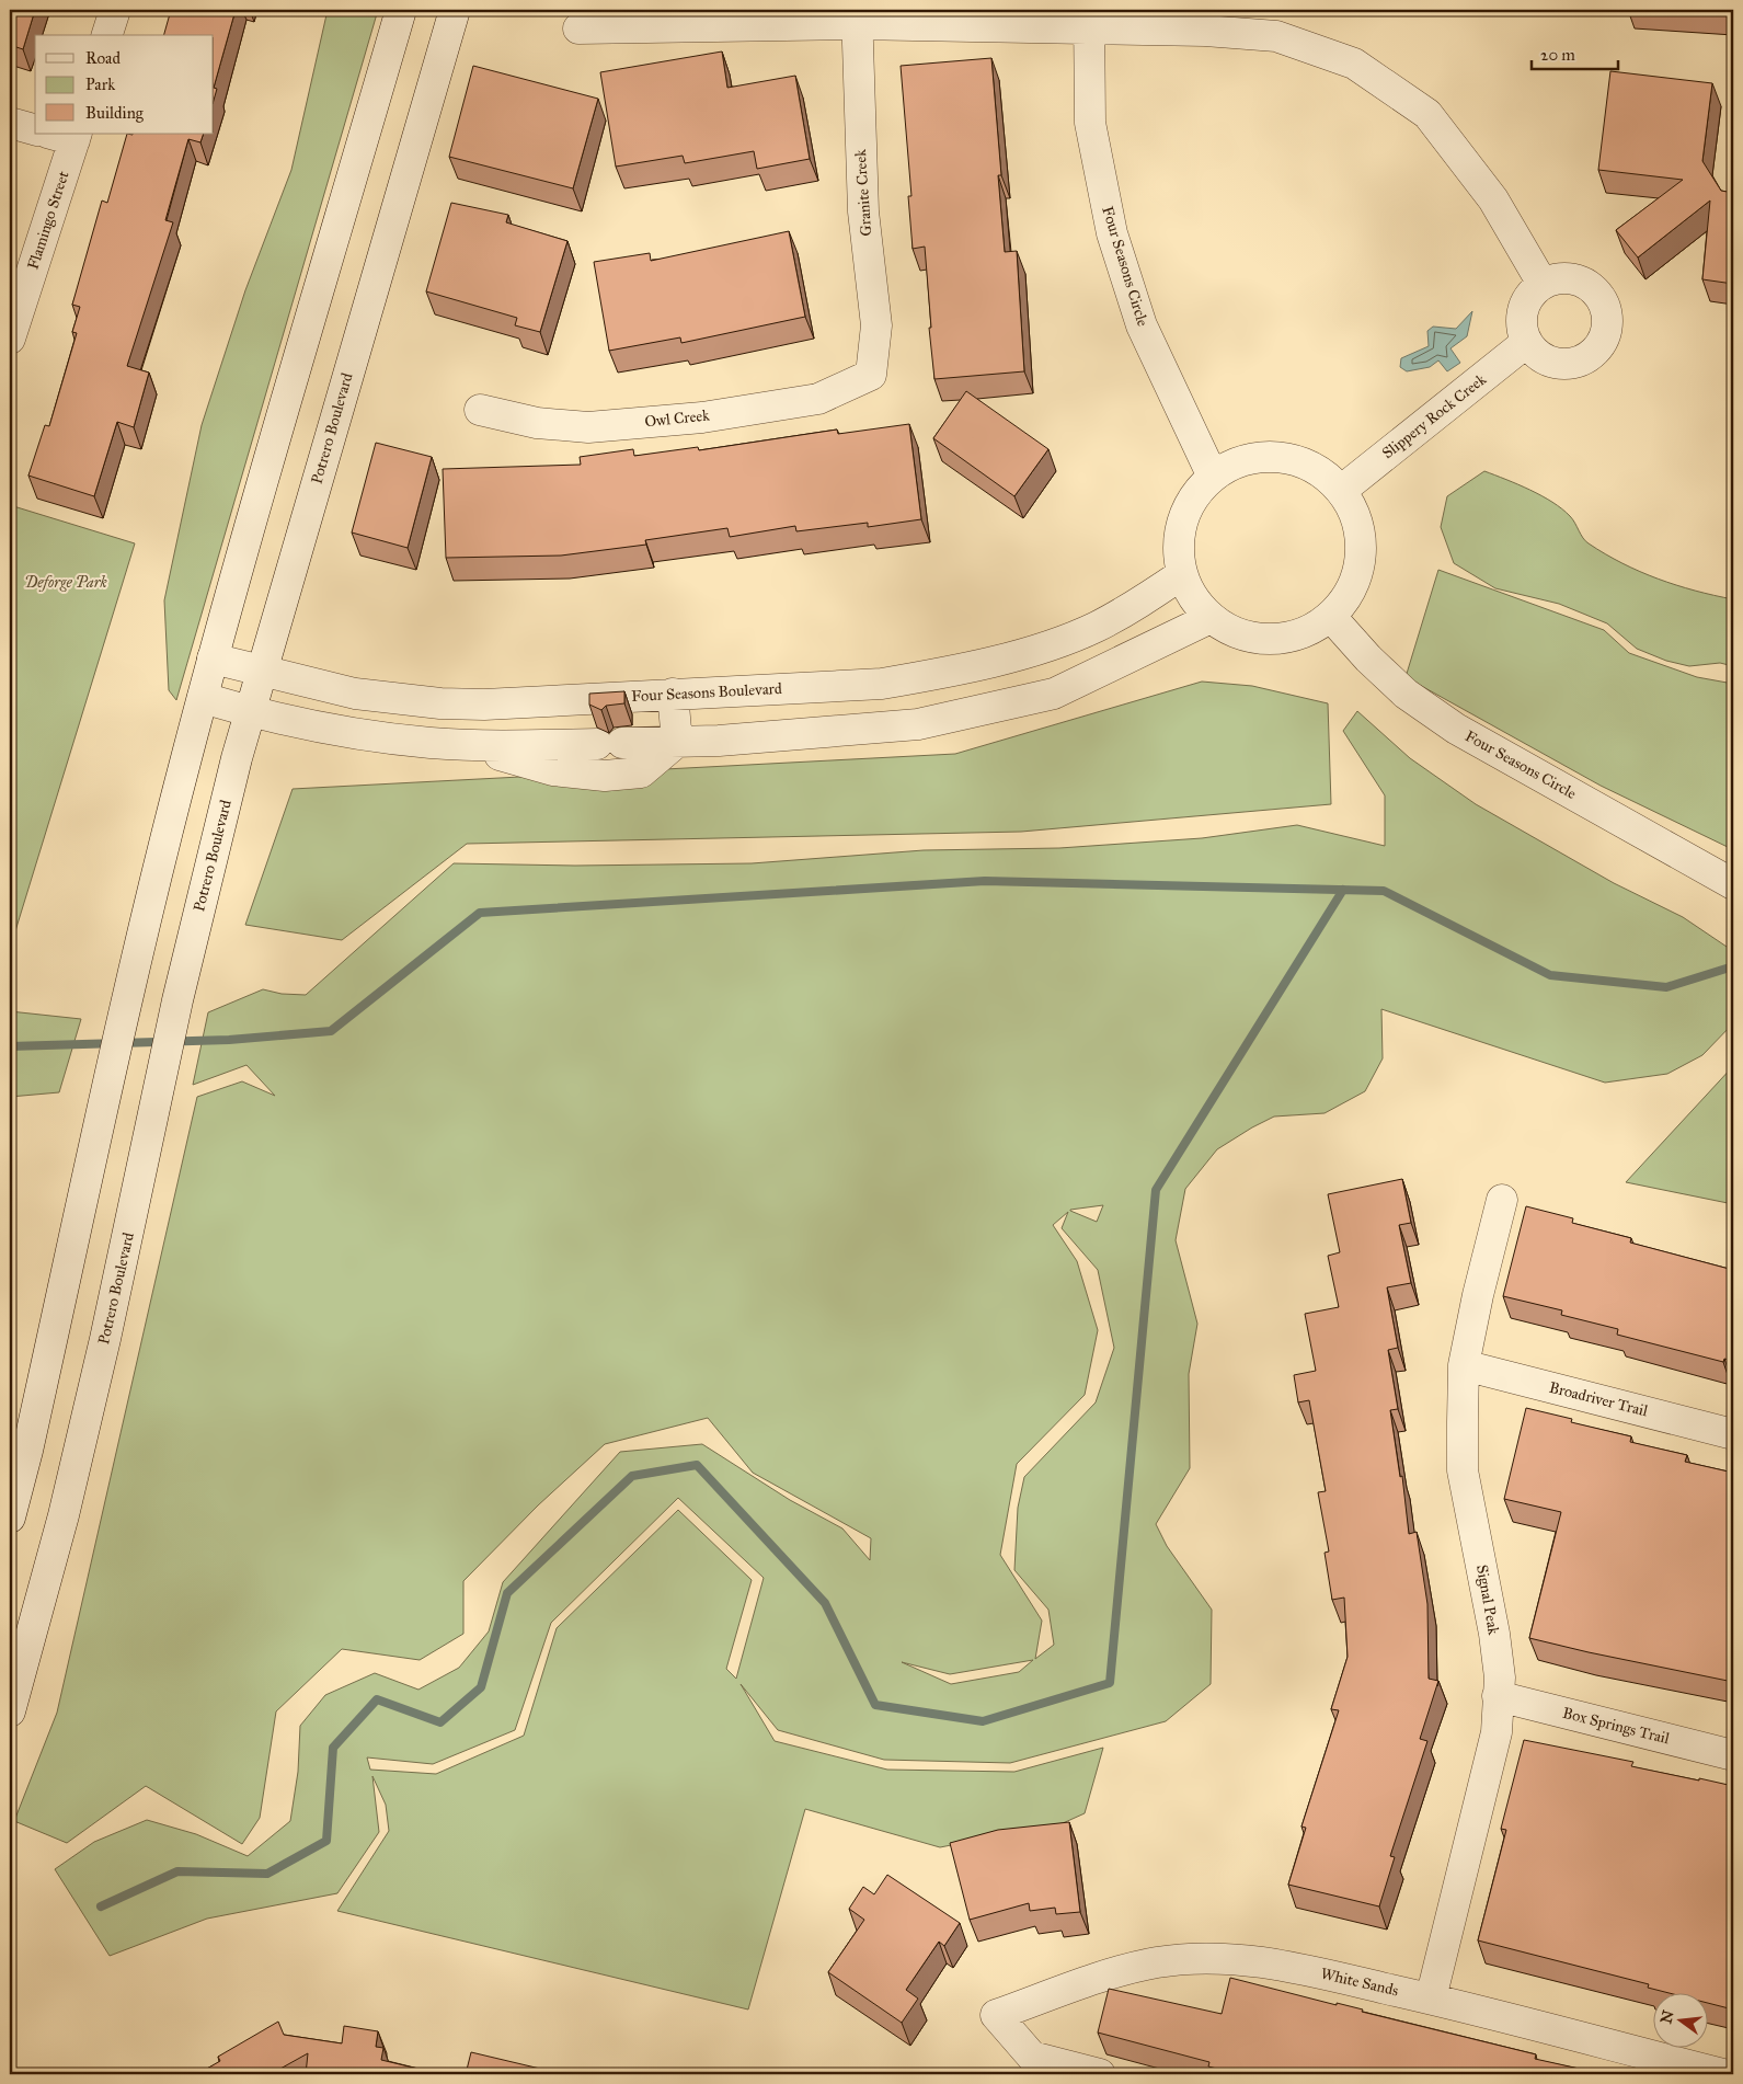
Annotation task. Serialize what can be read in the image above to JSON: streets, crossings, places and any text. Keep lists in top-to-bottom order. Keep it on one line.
{"streets":{"street":["Granite Creek","Flamingo Street","Four Seasons Circle","Slippery Rock Creek","Owl Creek","Potrero Boulevard","Four Seasons Boulevard","Broadriver Trail","Signal Peak","Box Springs Trail","White Sands"]},"crossings":[["Granite Creek","Owl Creek"],["Four Seasons Circle","Slippery Rock Creek"],["Four Seasons Circle","Four Seasons Boulevard"],["Slippery Rock Creek","Four Seasons Boulevard"],["Potrero Boulevard","Four Seasons Boulevard"],["Broadriver Trail","Signal Peak"],["Signal Peak","Box Springs Trail"],["Signal Peak","White Sands"]],"parks":["Deforge Park"],"legend":["Road","Park","Building"],"scale_bar":"20 m","north":"left"}
